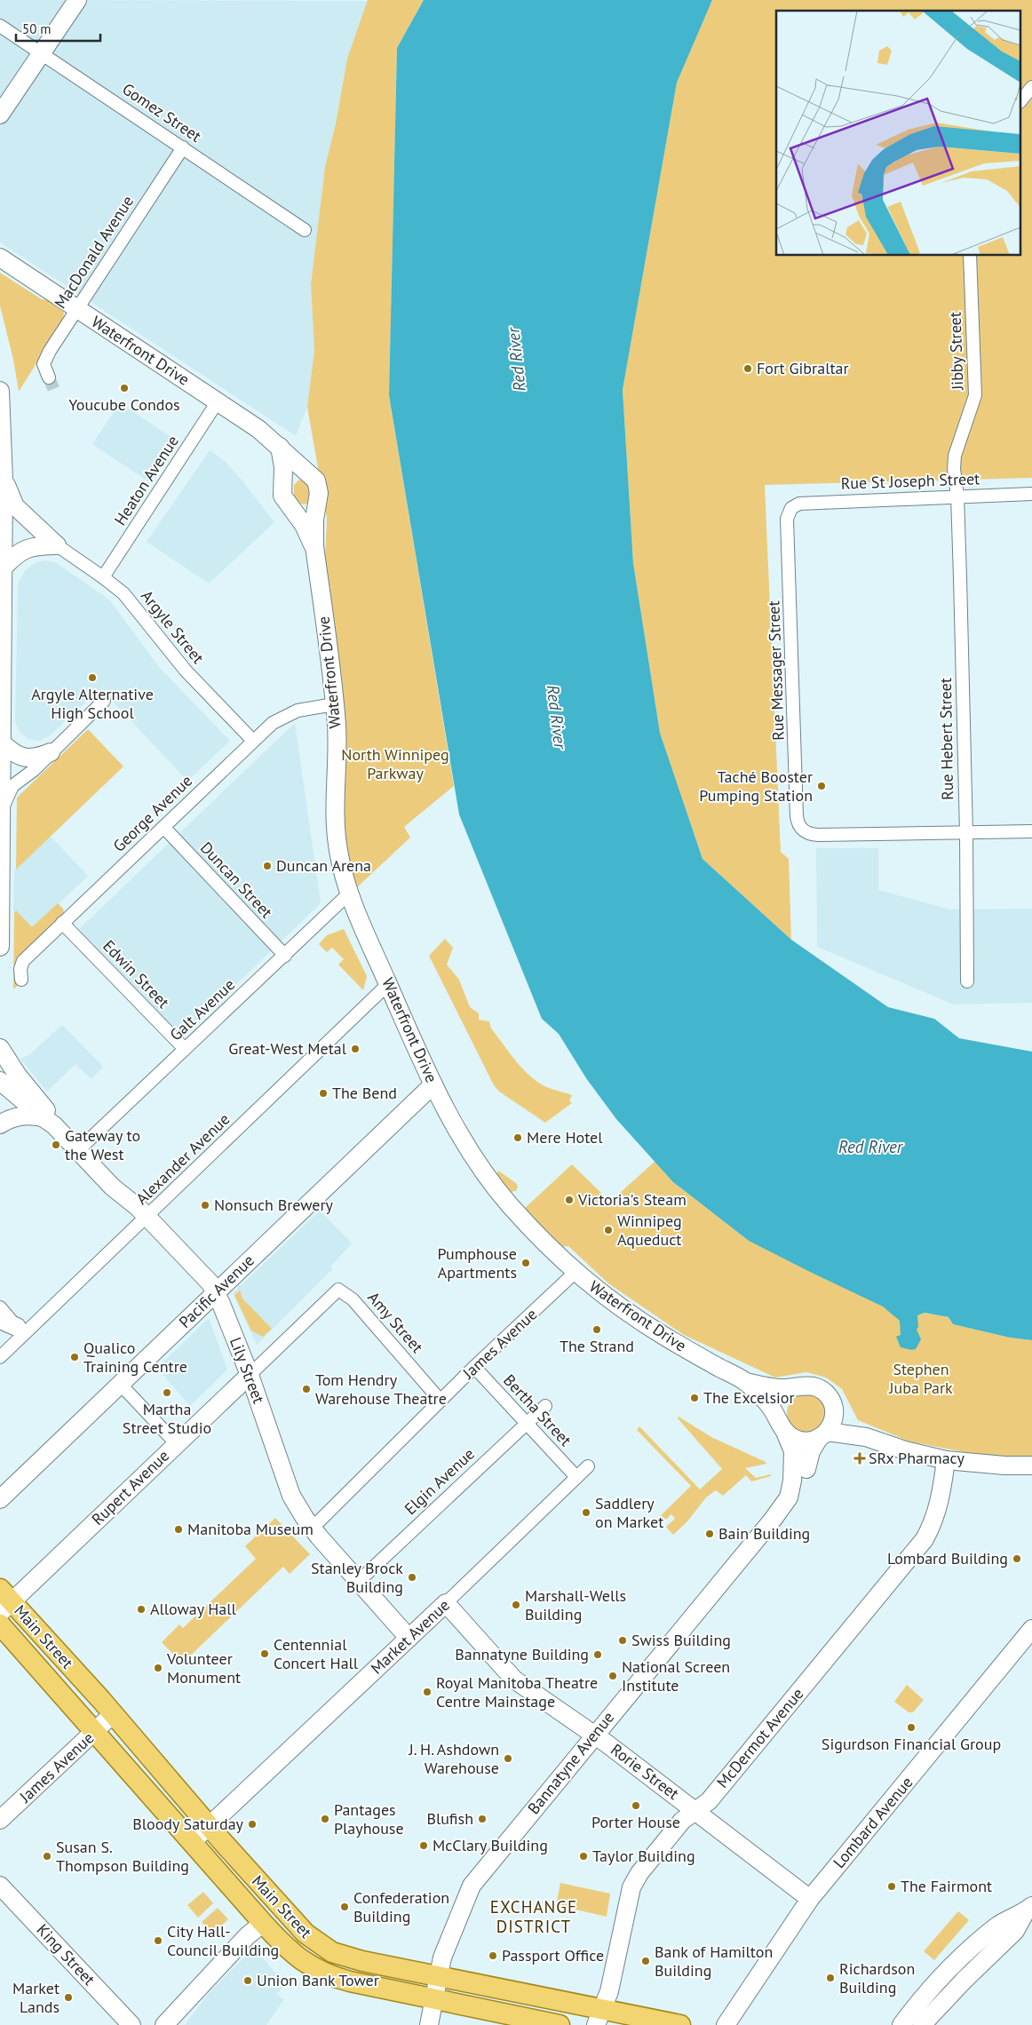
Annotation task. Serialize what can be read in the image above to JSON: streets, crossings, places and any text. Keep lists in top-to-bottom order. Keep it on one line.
{"streets":{"main road":["Main Street"],"street":["Gomez Street","MacDonald Avenue","Waterfront Drive","Jibby Street","Heaton Avenue","Rue St Joseph Street","Argyle Street","Rue Messager Street","Rue Hebert Street","George Avenue","Duncan Street","Edwin Street","Galt Avenue","Alexander Avenue","Pacific Avenue","Amy Street","James Avenue","Lily Street","Bertha Street","Elgin Avenue","Rupert Avenue","Market Avenue","McDermot Avenue","Bannatyne Avenue","Rorie Street","Lombard Avenue","King Street"]},"crossings":[["Gomez Street","MacDonald Avenue"],["MacDonald Avenue","Waterfront Drive"],["Waterfront Drive","Heaton Avenue"],["Waterfront Drive","George Avenue"],["Waterfront Drive","Galt Avenue"],["Waterfront Drive","Alexander Avenue"],["Waterfront Drive","Pacific Avenue"],["Waterfront Drive","James Avenue"],["Waterfront Drive","McDermot Avenue"],["Waterfront Drive","Bannatyne Avenue"],["Jibby Street","Rue St Joseph Street"],["Jibby Street","Rue Hebert Street"],["Heaton Avenue","Argyle Street"],["Rue St Joseph Street","Rue Messager Street"],["Rue St Joseph Street","Rue Hebert Street"],["Argyle Street","George Avenue"],["Rue Messager Street","Rue Hebert Street"],["George Avenue","Duncan Street"],["George Avenue","Edwin Street"],["Duncan Street","Galt Avenue"],["Edwin Street","Galt Avenue"],["Galt Avenue","Lily Street"],["Alexander Avenue","Lily Street"],["Pacific Avenue","Lily Street"],["Amy Street","James Avenue"],["Amy Street","Rupert Avenue"],["James Avenue","Lily Street"],["James Avenue","Bertha Street"],["James Avenue","Main Street"],["Lily Street","Elgin Avenue"],["Lily Street","Rupert Avenue"],["Lily Street","Market Avenue"],["Bertha Street","Elgin Avenue"],["Bertha Street","Market Avenue"],["Rupert Avenue","Main Street"],["Main Street","Market Avenue"],["Main Street","McDermot Avenue"],["Main Street","Bannatyne Avenue"],["Market Avenue","Rorie Street"],["McDermot Avenue","Rorie Street"],["Bannatyne Avenue","Rorie Street"],["Rorie Street","Lombard Avenue"]],"districts":["EXCHANGE DISTRICT"],"water":["Red River"],"parks":["North Winnipeg Parkway","Stephen Juba Park"],"places":{"other":["Fort Gibraltar","Youcube Condos","Argyle Alternative High School","Taché Booster Pumping Station","Duncan Arena","Great-West Metal","The Bend","Mere Hotel","Gateway to the West","Victoria's Steam","Nonsuch Brewery","Winnipeg Aqueduct","Pumphouse Apartments","The Strand","Qualico Training Centre","Tom Hendry Warehouse Theatre","Martha Street Studio","The Excelsior","Saddlery on Market","Manitoba Museum","Bain Building","Lombard Building","Stanley Brock Building","Marshall-Wells Building","Alloway Hall","Swiss Building","Centennial Concert Hall","Bannatyne Building","Volunteer Monument","National Screen Institute","Royal Manitoba Theatre Centre Mainstage","Sigurdson Financial Group","J. H. Ashdown Warehouse","Porter House","Pantages Playhouse","Blufish","Bloody Saturday","McClary Building","Susan S. Thompson Building","Taylor Building","The Fairmont","Confederation Building","City Hall- Council Building","Passport Office","Bank of Hamilton Building","Richardson Building","Union Bank Tower","Market Lands"],"health":["SRx Pharmacy"]},"scale_bar":"50 m"}
